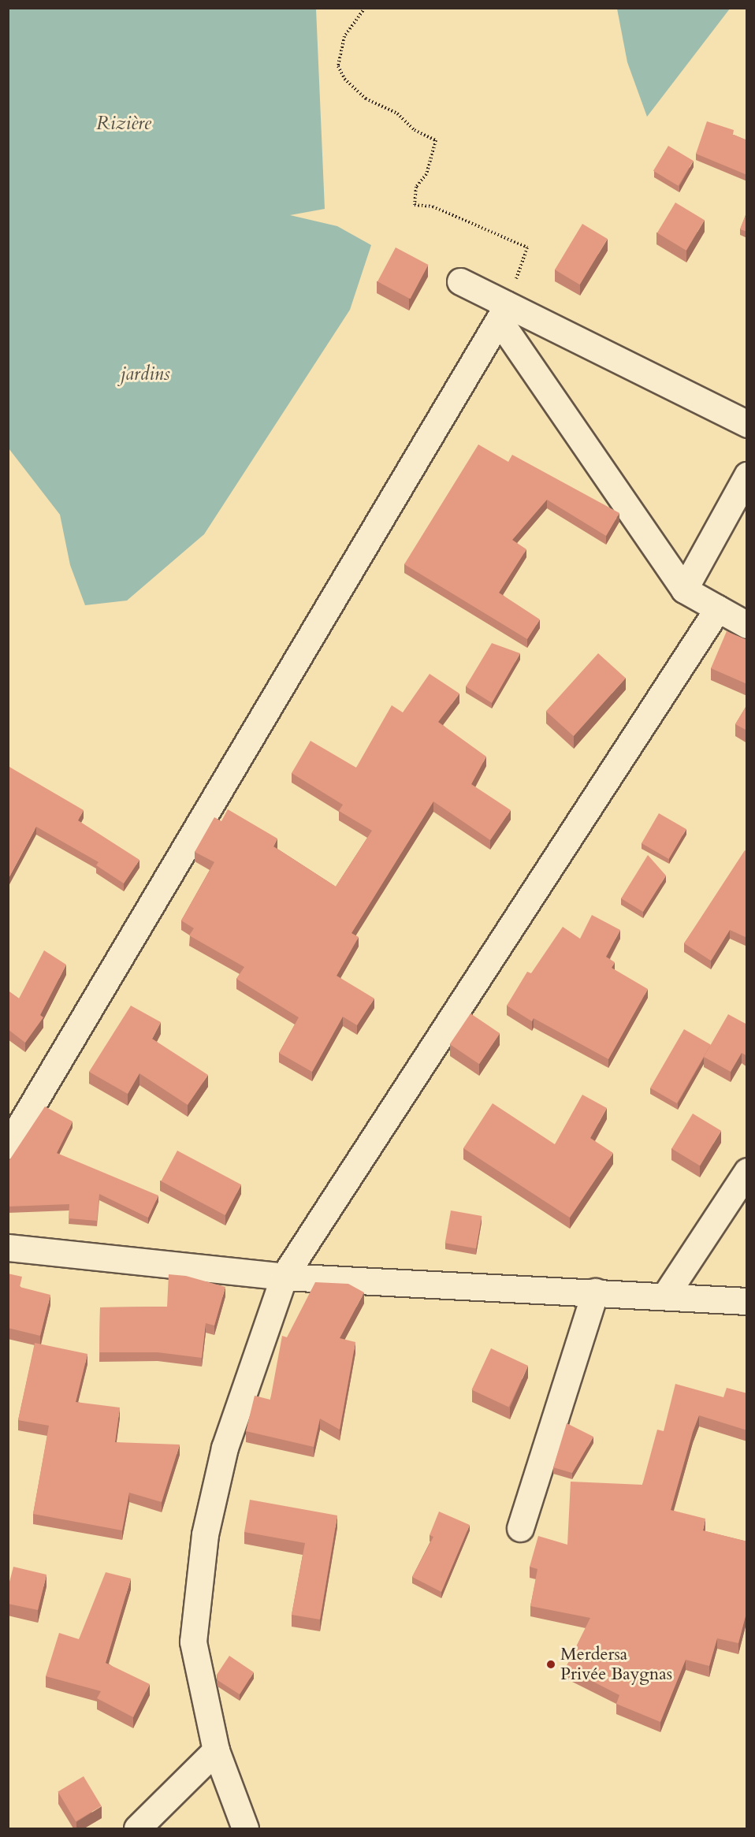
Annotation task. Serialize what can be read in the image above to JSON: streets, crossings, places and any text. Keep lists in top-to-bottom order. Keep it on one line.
{"water":["Rizière","jardins"],"places":["Merdersa Privée Baygnas"]}
